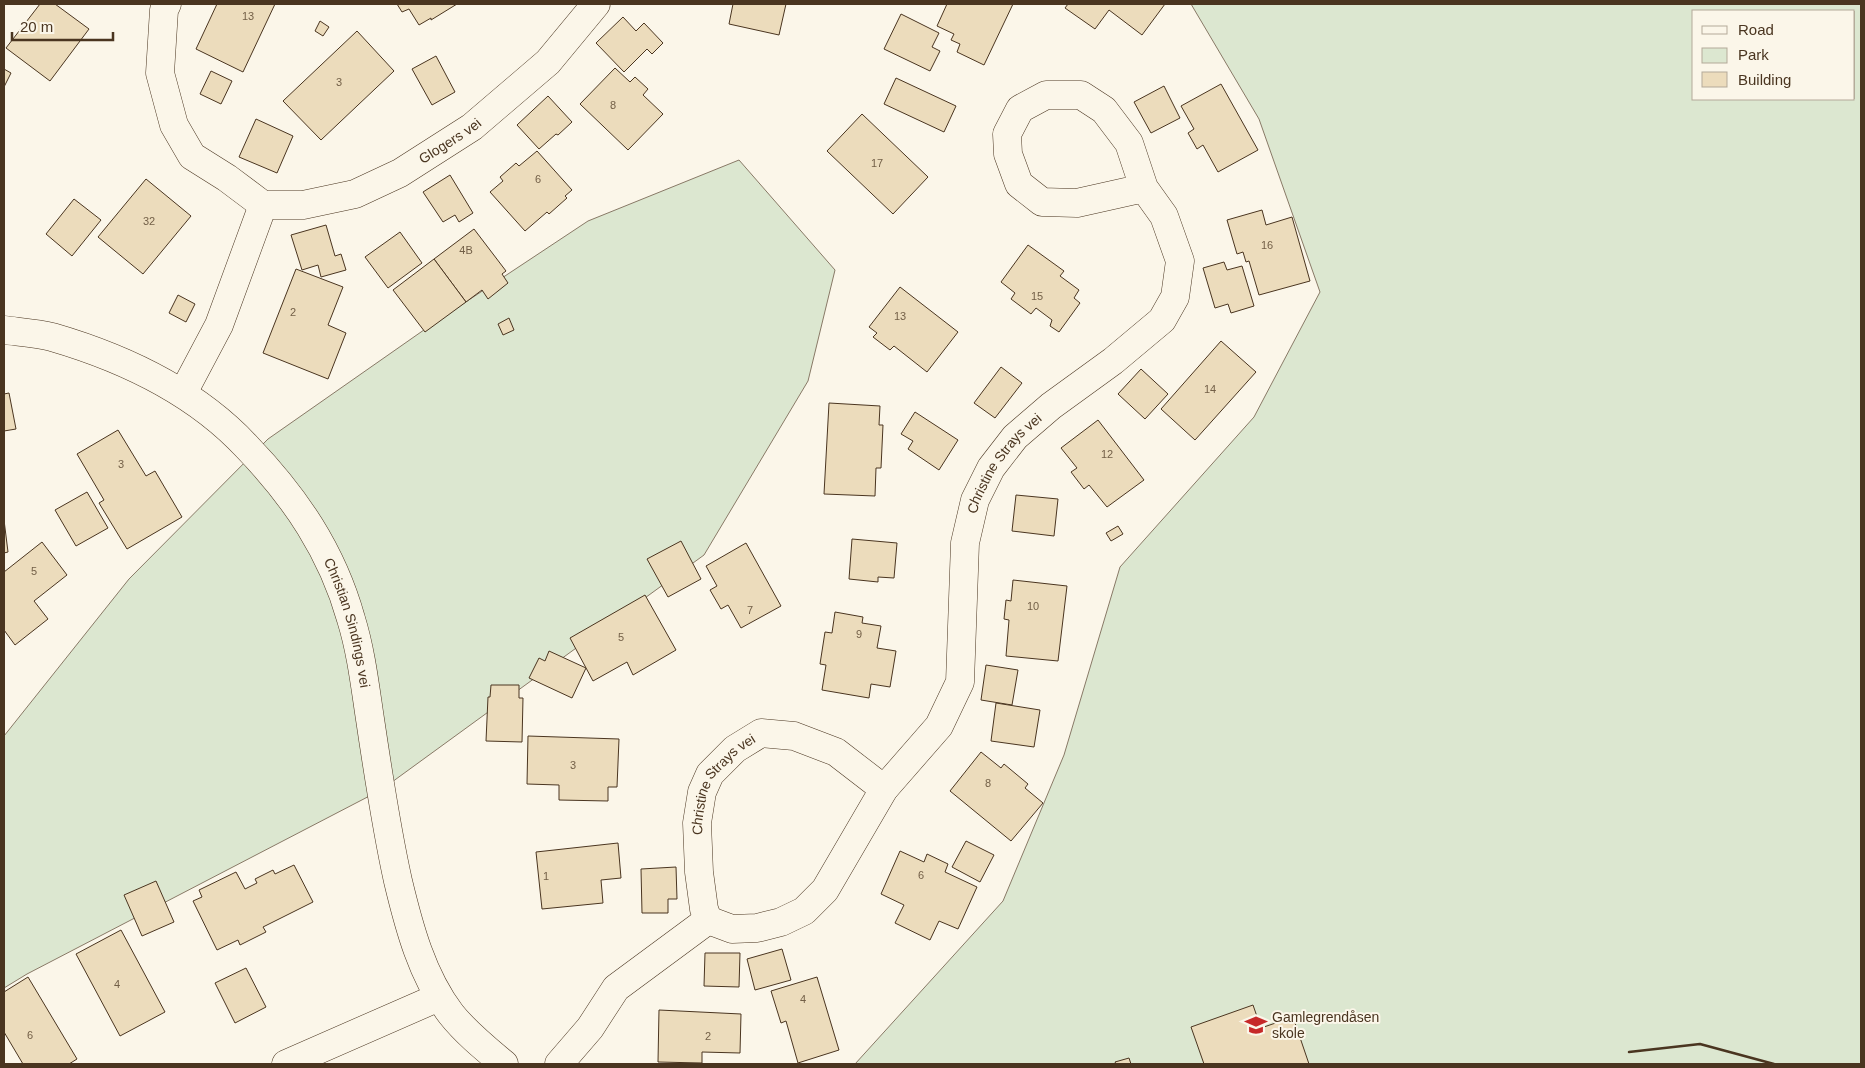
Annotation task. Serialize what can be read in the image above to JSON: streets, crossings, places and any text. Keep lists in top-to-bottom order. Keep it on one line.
{"streets":{"street":["Glogers vei","Christine Strays vei","Christian Sindings vei"]},"places":{"school or university":["Gamlegrendåsen skole"]},"house_numbers":["13","3","8","17","6","32","16","4B","15","2","13","14","12","3","5","10","7","9","5","3","8","6","1","4","4","6","2"],"legend":["Road","Park","Building"],"scale_bar":"20 m"}
